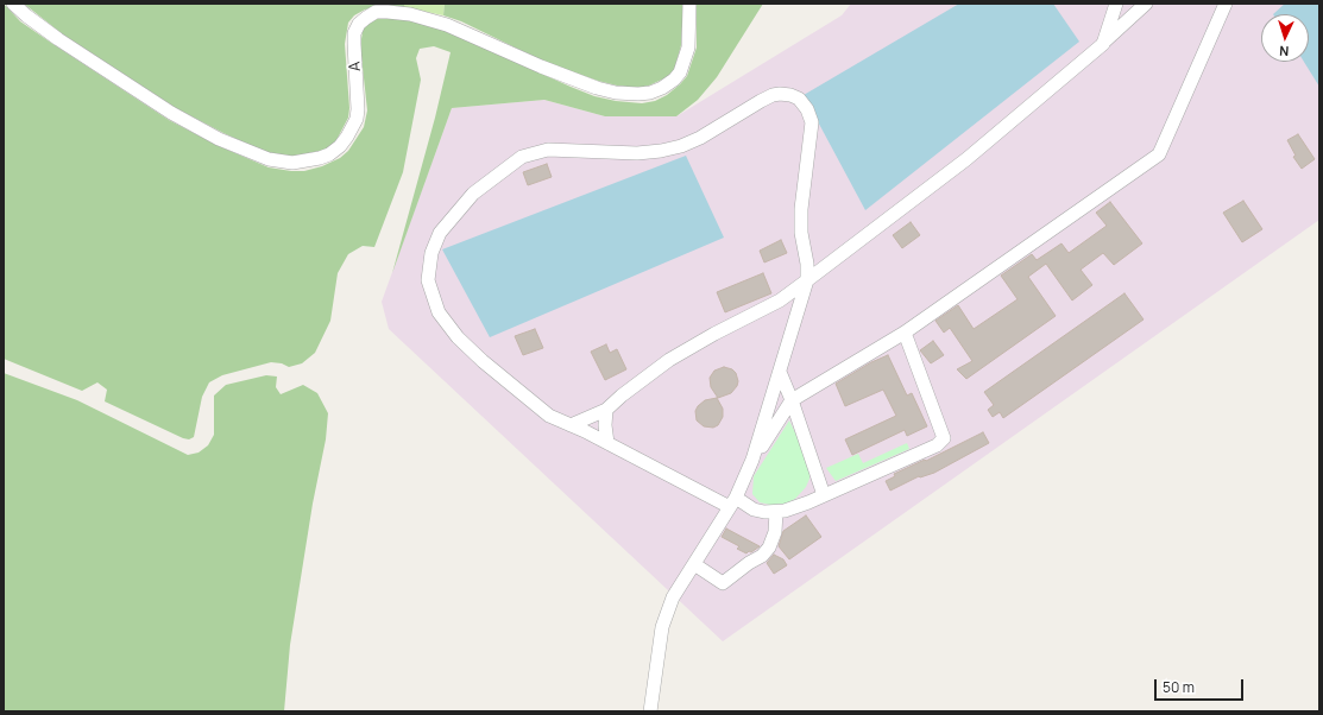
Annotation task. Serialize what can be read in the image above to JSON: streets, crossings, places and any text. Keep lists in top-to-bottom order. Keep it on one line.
{"streets":{"street":["A"]},"scale_bar":"50 m","north":"bottom"}
